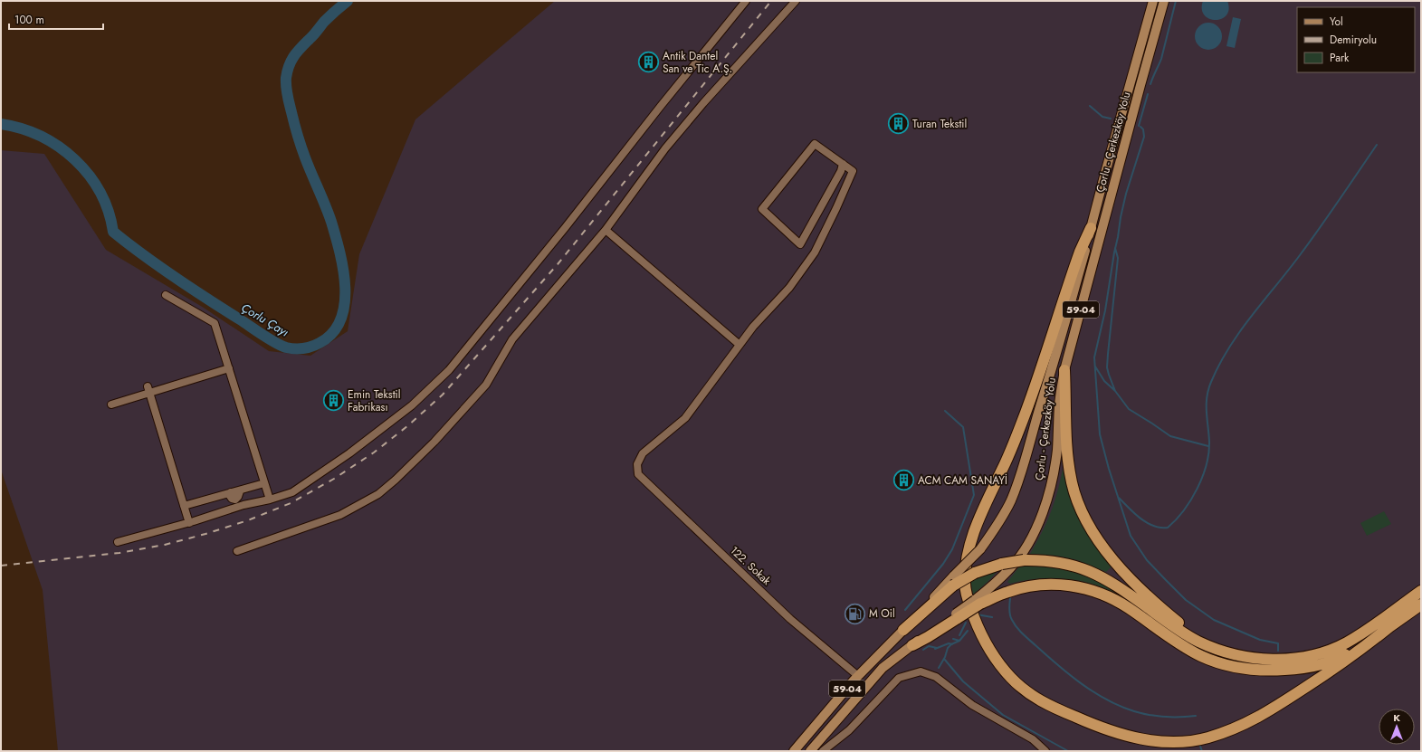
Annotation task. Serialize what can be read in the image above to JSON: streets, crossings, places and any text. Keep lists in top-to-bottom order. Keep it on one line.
{"streets":{"main road":["Çorlu - Çerkezköy Yolu","59-04"],"street":["122. Sokak"]},"crossings":[["59-04","122. Sokak"]],"water":["Çorlu Çayı"],"places":{"building":["Antik Dantel San ve Tic A.Ş.","Turan Tekstil","Emin Tekstil Fabrikası","ACM CAM SANAYİ"],"fuel station":["M Oil"]},"legend":["Yol","Demiryolu","Park"],"scale_bar":"100 m","north":"top"}
